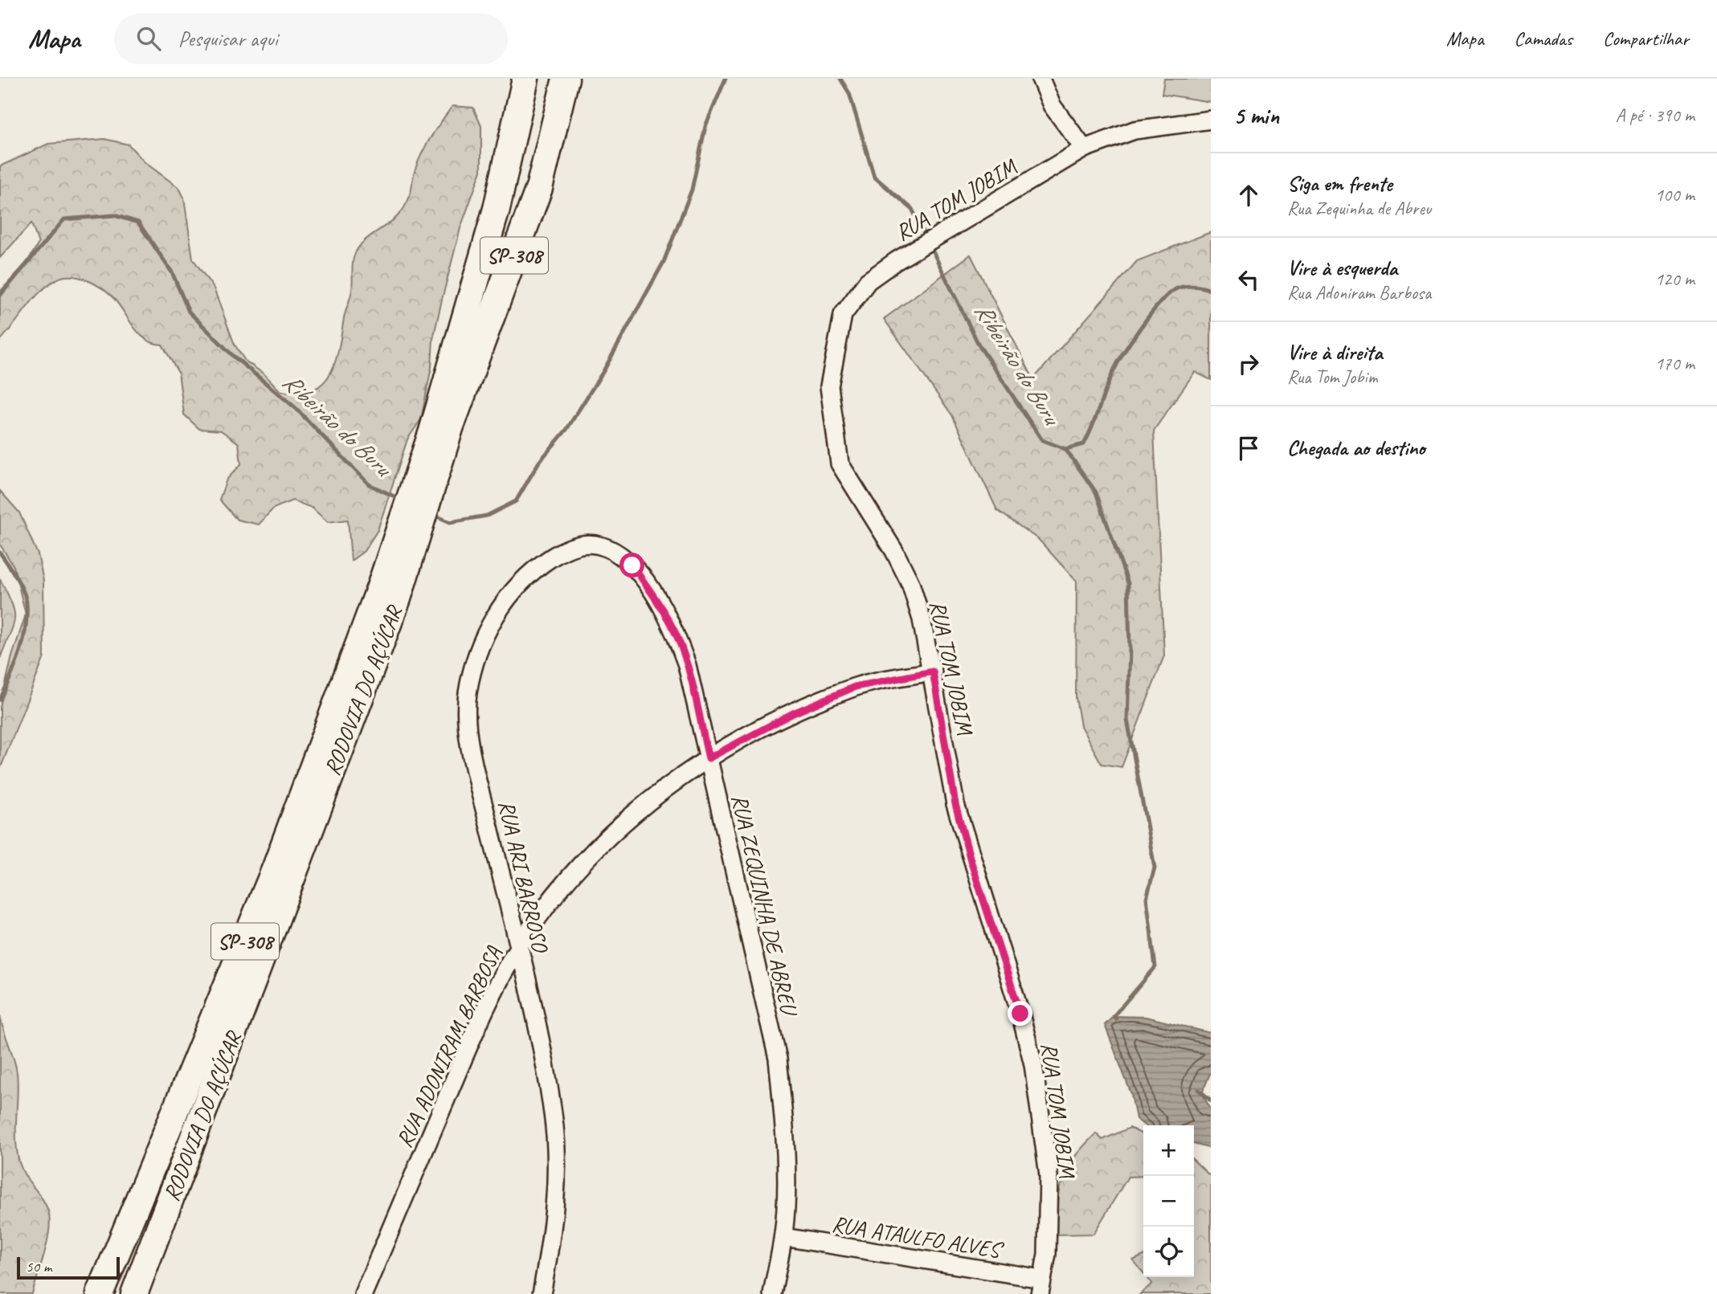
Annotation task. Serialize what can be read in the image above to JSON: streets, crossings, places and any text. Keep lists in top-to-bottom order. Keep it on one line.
{"streets":{"highway":["SP-308","RODOVIA DO AÇÚCAR"],"street":["RUA TOM JOBIM","RUA ARI BARROSO","RUA ZEQUINHA DE ABREU","RUA ADONIRAM BARBOSA","RUA ATAULFO ALVES"]},"crossings":[["RUA TOM JOBIM","RUA ADONIRAM BARBOSA"],["RUA TOM JOBIM","RUA ATAULFO ALVES"],["RUA ARI BARROSO","RUA ZEQUINHA DE ABREU"],["RUA ARI BARROSO","RUA ADONIRAM BARBOSA"],["RUA ZEQUINHA DE ABREU","RUA ADONIRAM BARBOSA"],["RUA ZEQUINHA DE ABREU","RUA ATAULFO ALVES"]],"water":["Ribeirão do Buru"],"scale_bar":"50 m","page":{"header":"Mapa","search":"Pesquisar aqui","nav":["Mapa","Camadas","Compartilhar"],"heading":["5 min","A pé · 390 m"],"list":[["Siga em frente","Rua Zequinha de Abreu","100 m"],["Vire à esquerda","Rua Adoniram Barbosa","120 m"],["Vire à direita","Rua Tom Jobim","170 m"],"Chegada ao destino"],"map_buttons":["+","−"],"scale":"50 m"}}
